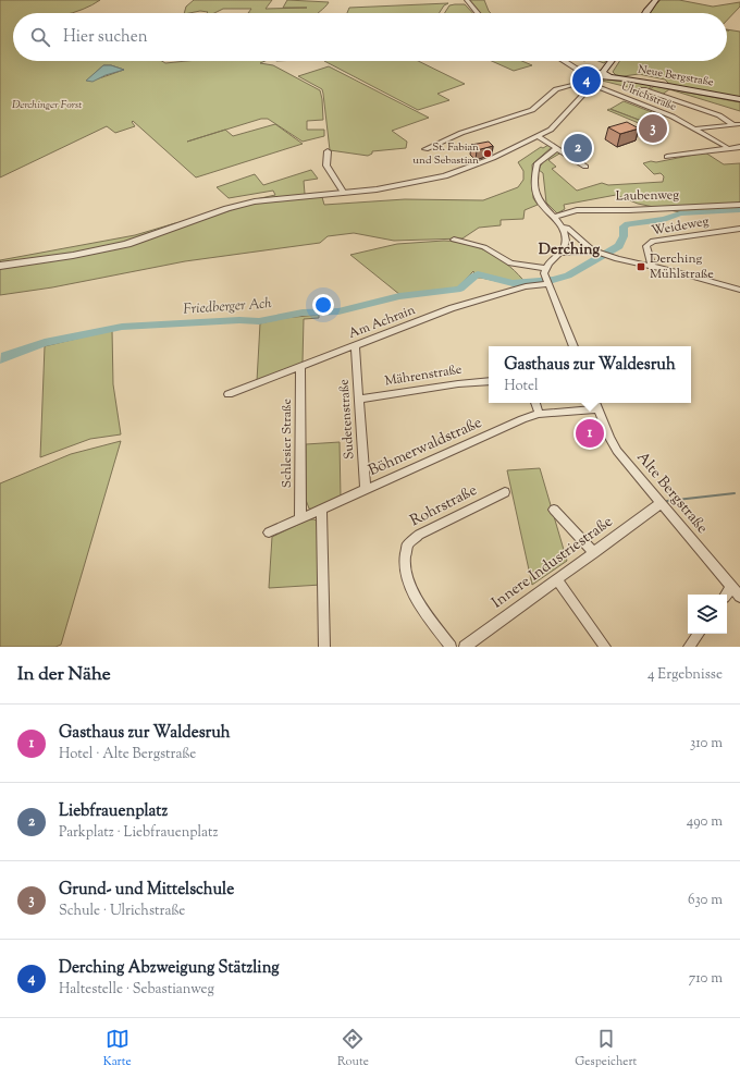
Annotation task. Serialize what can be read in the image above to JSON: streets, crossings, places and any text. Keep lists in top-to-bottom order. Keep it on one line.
{"streets":{"main road":["Neue Bergstraße"],"street":["Ulrichstraße","Laubenweg","Weideweg","Am Achrain","Mährenstraße","Sudetenstraße","Schlesier Straße","Böhmerwaldstraße","Alte Bergstraße","Rohrstraße","Innere Industriestraße"]},"crossings":[["Am Achrain","Sudetenstraße"],["Am Achrain","Schlesier Straße"],["Mährenstraße","Sudetenstraße"],["Sudetenstraße","Böhmerwaldstraße"],["Schlesier Straße","Böhmerwaldstraße"],["Böhmerwaldstraße","Alte Bergstraße"],["Alte Bergstraße","Innere Industriestraße"]],"districts":["Derching"],"water":["Friedberger Ach"],"parks":["Derchinger Forst"],"places":{"other":["St. Fabian und Sebastian"],"transit":["Derching Mühlstraße"]},"page":{"search":"Hier suchen","pins":["4","3","2","1"],"popup":["Gasthaus zur Waldesruh","Hotel"],"heading":["In der Nähe","4 Ergebnisse"],"list":[{"mark":"1","name":"Gasthaus zur Waldesruh","note":"Hotel · Alte Bergstraße","value":"310 m"},{"mark":"2","name":"Liebfrauenplatz","note":"Parkplatz · Liebfrauenplatz","value":"490 m"},{"mark":"3","name":"Grund- und Mittelschule","note":"Schule · Ulrichstraße","value":"630 m"},{"mark":"4","name":"Derching Abzweigung Stätzling","note":"Haltestelle · Sebastianweg","value":"710 m"}],"nav":["Karte","Route","Gespeichert"]}}
